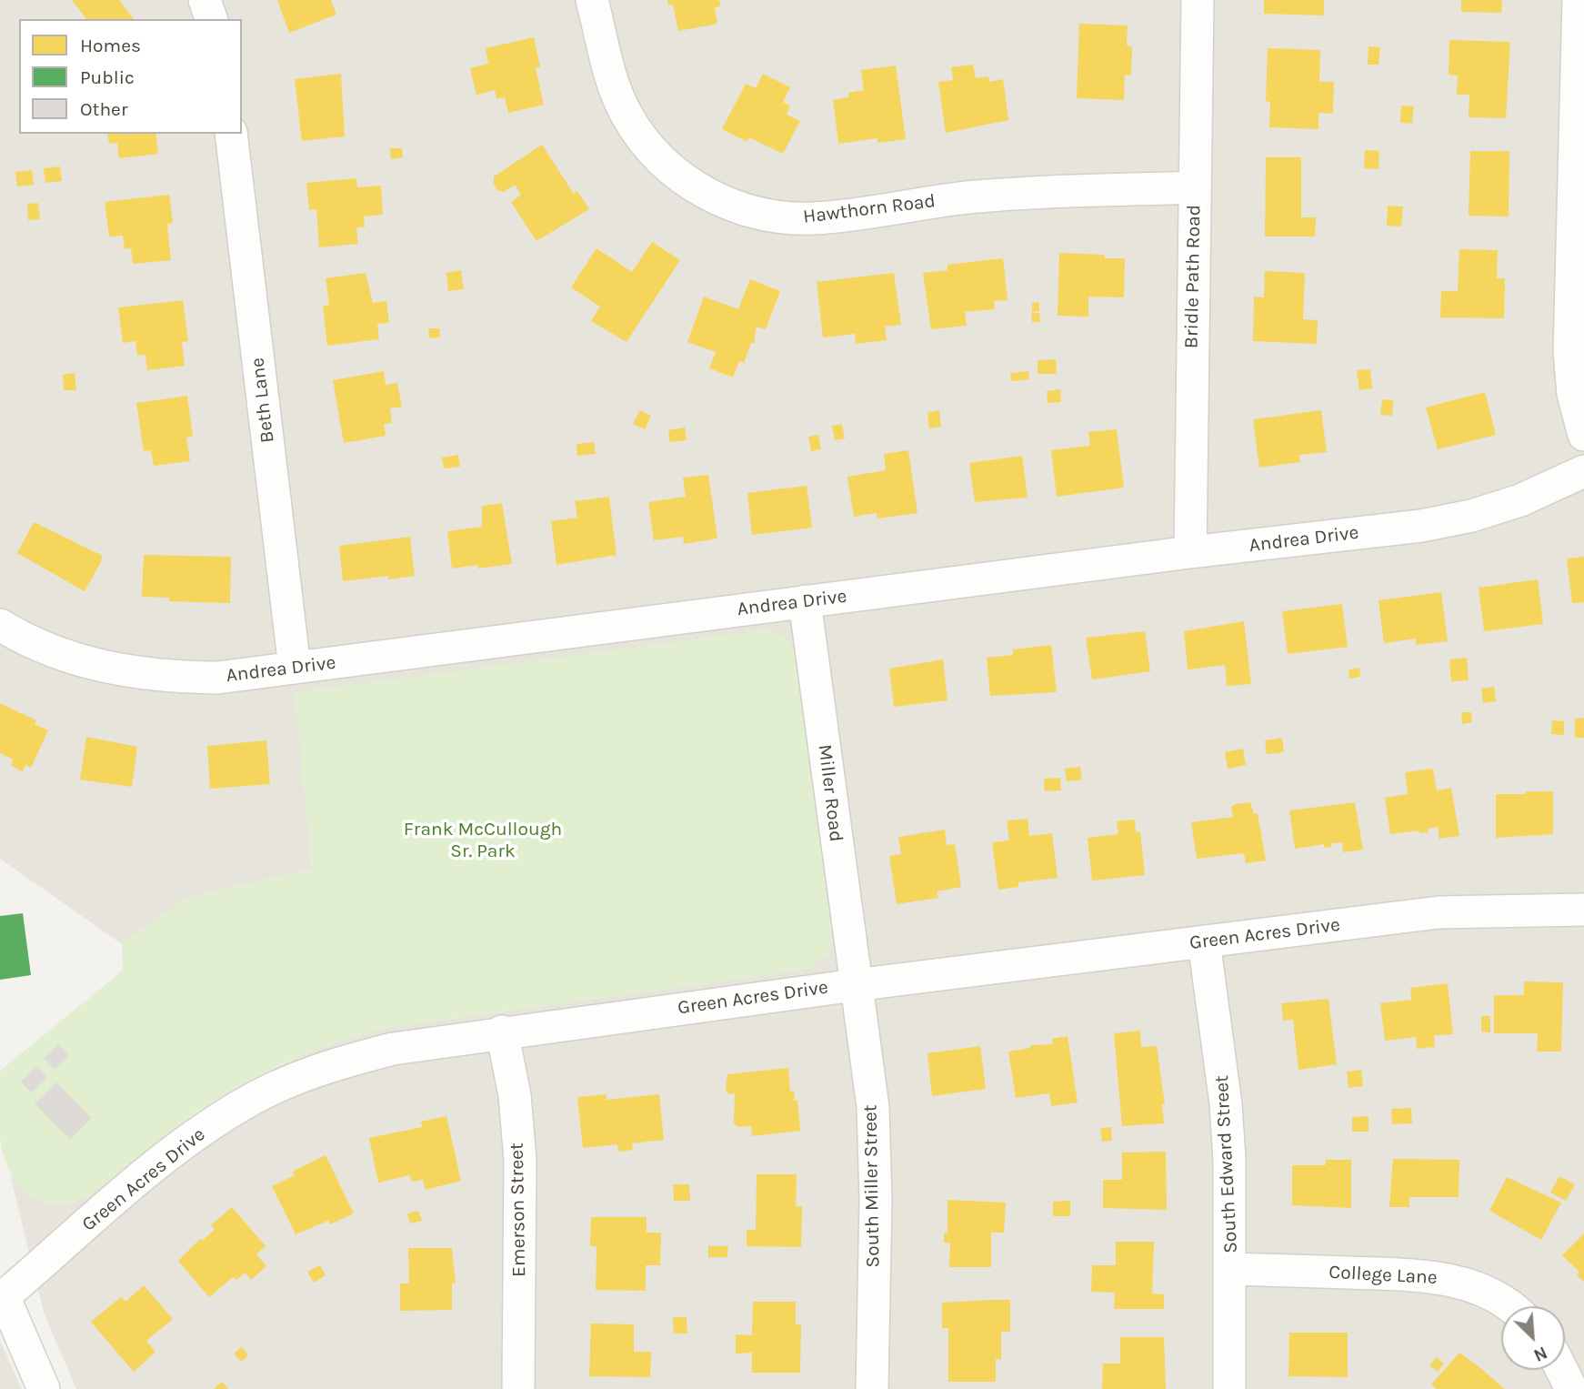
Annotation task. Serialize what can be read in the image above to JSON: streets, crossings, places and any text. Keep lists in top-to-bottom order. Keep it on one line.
{"streets":{"street":["Hawthorn Road","Bridle Path Road","Beth Lane","Andrea Drive","Miller Road","Green Acres Drive","South Edward Street","South Miller Street","Emerson Street","College Lane"]},"crossings":[["Hawthorn Road","Bridle Path Road"],["Bridle Path Road","Andrea Drive"],["Beth Lane","Andrea Drive"],["Andrea Drive","Miller Road"],["Miller Road","Green Acres Drive"],["Miller Road","South Miller Street"],["Green Acres Drive","South Edward Street"],["Green Acres Drive","South Miller Street"],["Green Acres Drive","Emerson Street"],["South Edward Street","College Lane"]],"parks":["Frank McCullough Sr. Park"],"legend":["Homes","Public","Other"],"north":"bottom right"}
